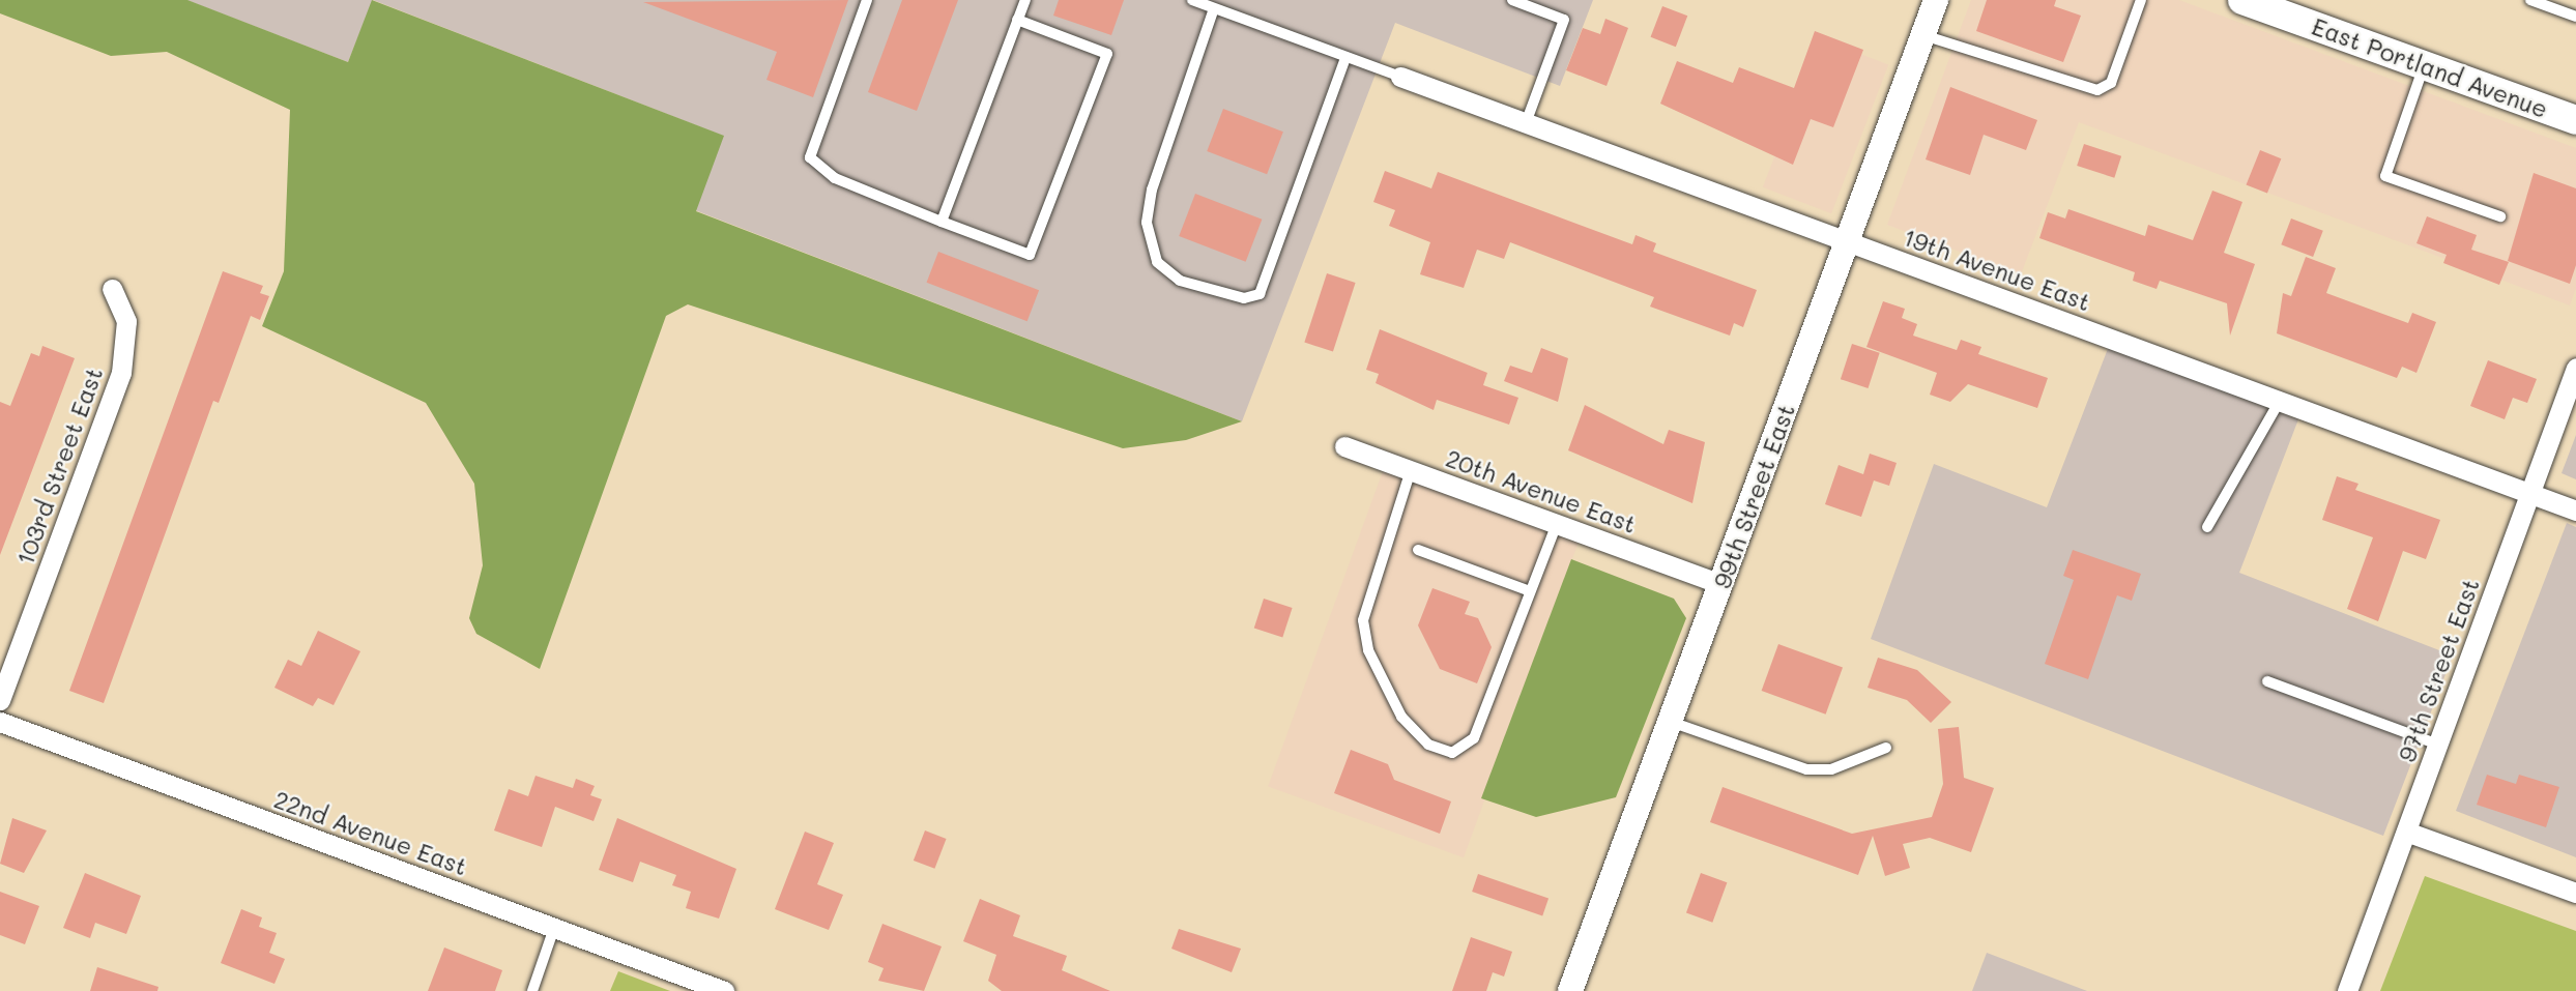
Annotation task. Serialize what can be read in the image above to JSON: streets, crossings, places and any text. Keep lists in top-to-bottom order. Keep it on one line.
{"streets":{"main road":["East Portland Avenue"],"street":["19th Avenue East","103rd Street East","20th Avenue East","99th Street East","97th Street East","22nd Avenue East"]},"crossings":[["19th Avenue East","99th Street East"],["19th Avenue East","97th Street East"],["20th Avenue East","99th Street East"]]}
